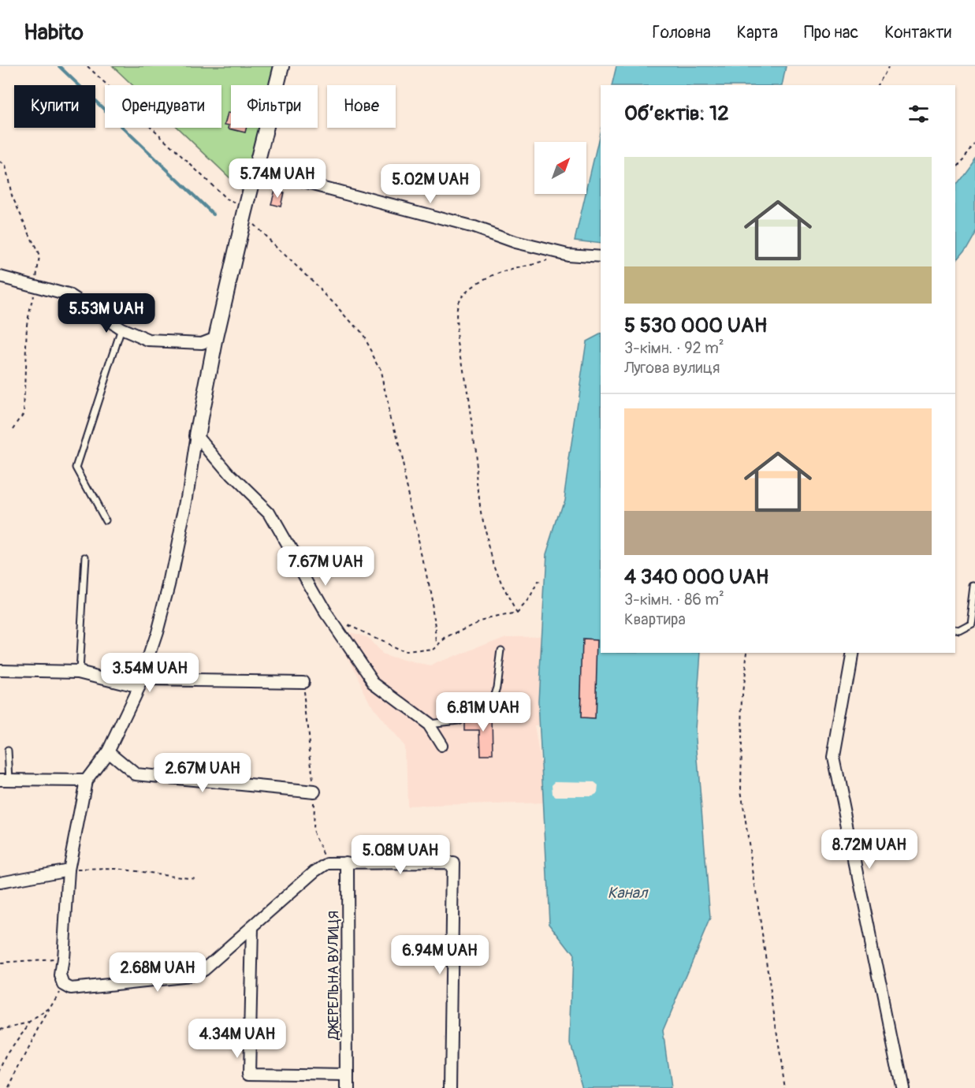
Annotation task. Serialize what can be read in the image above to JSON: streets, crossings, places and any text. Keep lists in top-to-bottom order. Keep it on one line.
{"streets":{"street":["ДЖЕРЕЛЬНА ВУЛИЦЯ"]},"water":["Канал"],"north":"top right","page":{"header":"Habito","nav":["Головна","Карта","Про нас","Контакти"],"chip":["Купити","Орендувати","Фільтри","Нове"],"heading":"Об’єктів: 12","list":[{"name":"5 530 000 UAH","note":"3-кімн. · 92 m² · Лугова вулиця"},{"name":"4 340 000 UAH","note":"3-кімн. · 86 m² · Квартира"}],"price":["5.74M UAH","5.02M UAH","5.53M UAH","7.67M UAH","3.54M UAH","6.81M UAH","2.67M UAH","8.72M UAH","5.08M UAH","6.94M UAH","2.68M UAH","4.34M UAH"]}}
